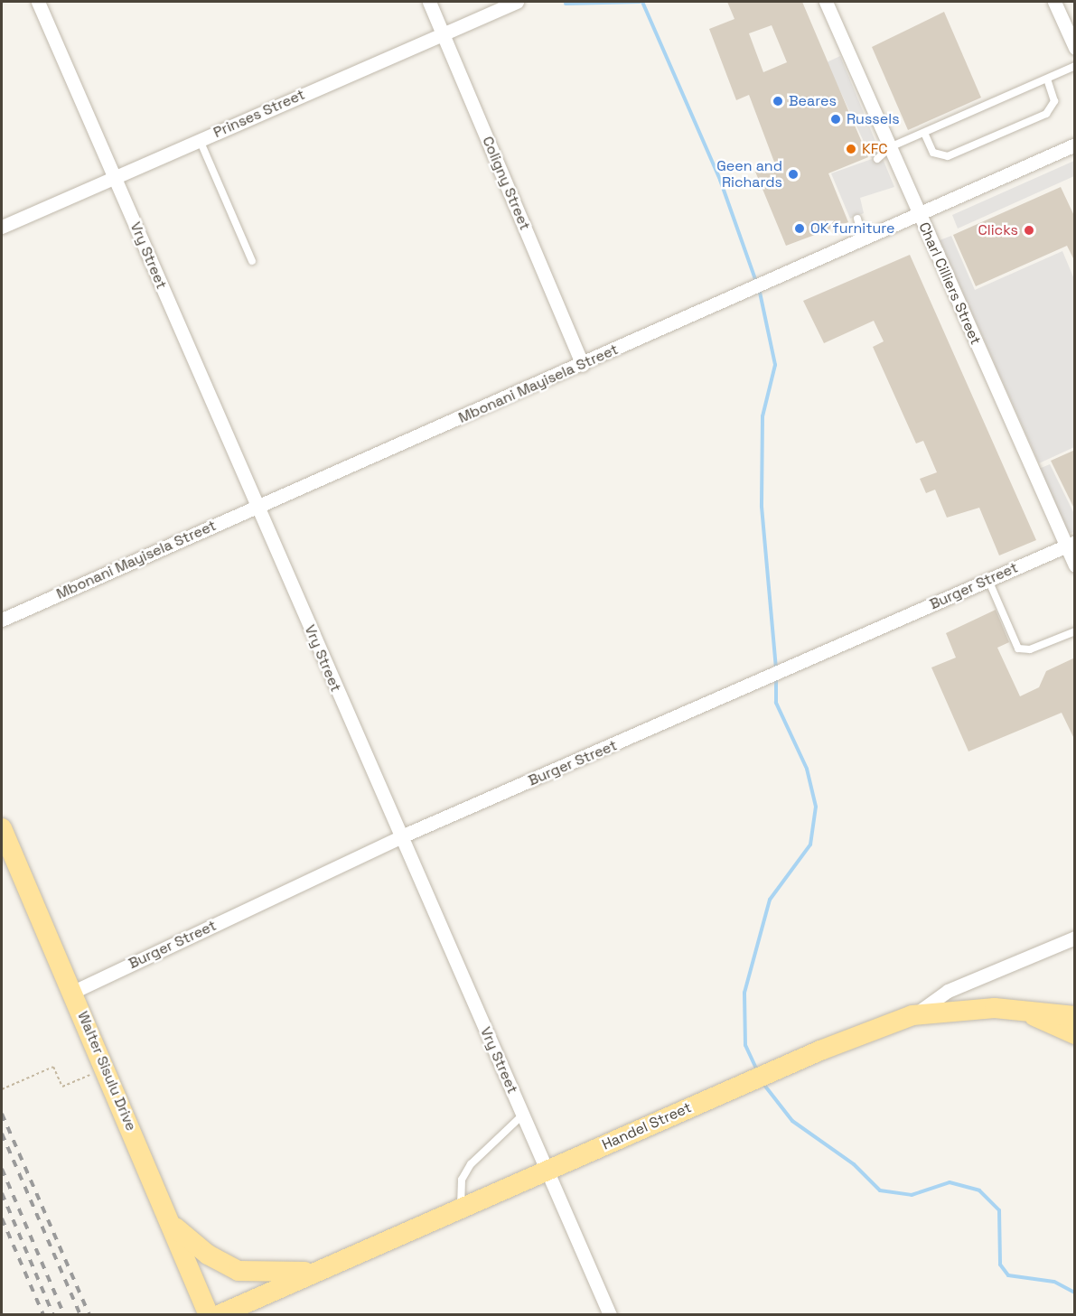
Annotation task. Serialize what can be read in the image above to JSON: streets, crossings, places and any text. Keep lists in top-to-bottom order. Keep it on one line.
{"streets":{"main road":["Walter Sisulu Drive","Handel Street"],"street":["Prinses Street","Coligny Street","Vry Street","Charl Cilliers Street","Mbonani Mayisela Street","Burger Street"]},"crossings":[["Prinses Street","Coligny Street"],["Prinses Street","Vry Street"],["Coligny Street","Mbonani Mayisela Street"],["Vry Street","Mbonani Mayisela Street"],["Vry Street","Burger Street"],["Vry Street","Handel Street"],["Charl Cilliers Street","Mbonani Mayisela Street"],["Charl Cilliers Street","Burger Street"],["Burger Street","Walter Sisulu Drive"]],"places":["Beares","Russels","KFC","Geen and Richards","OK furniture","Clicks"]}
